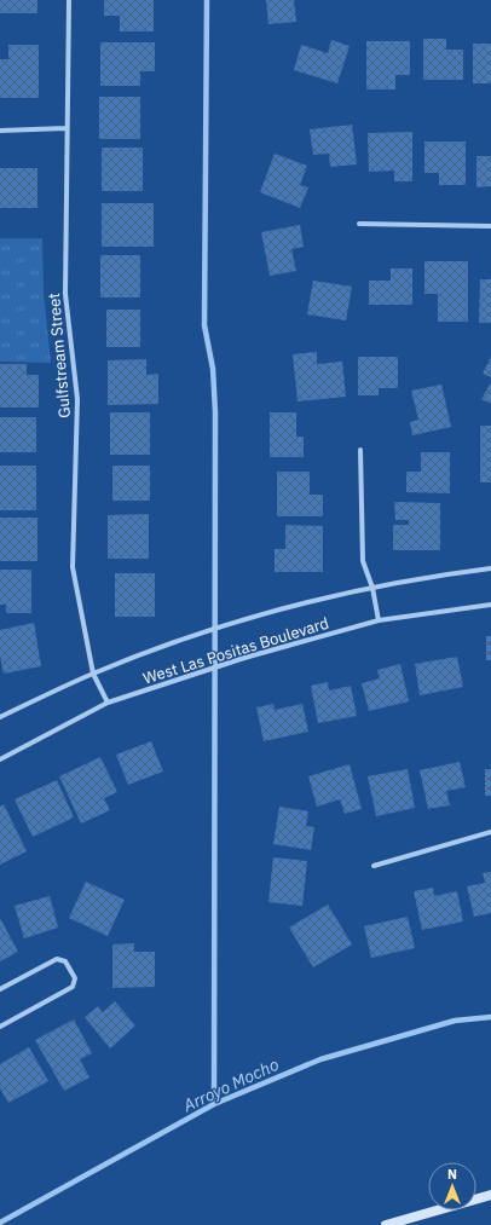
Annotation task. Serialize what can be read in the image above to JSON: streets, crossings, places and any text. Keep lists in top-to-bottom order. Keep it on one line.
{"streets":{"street":["Gulfstream Street","West Las Positas Boulevard"]},"crossings":[["Gulfstream Street","West Las Positas Boulevard"]],"water":["Arroyo Mocho"],"north":"top"}
